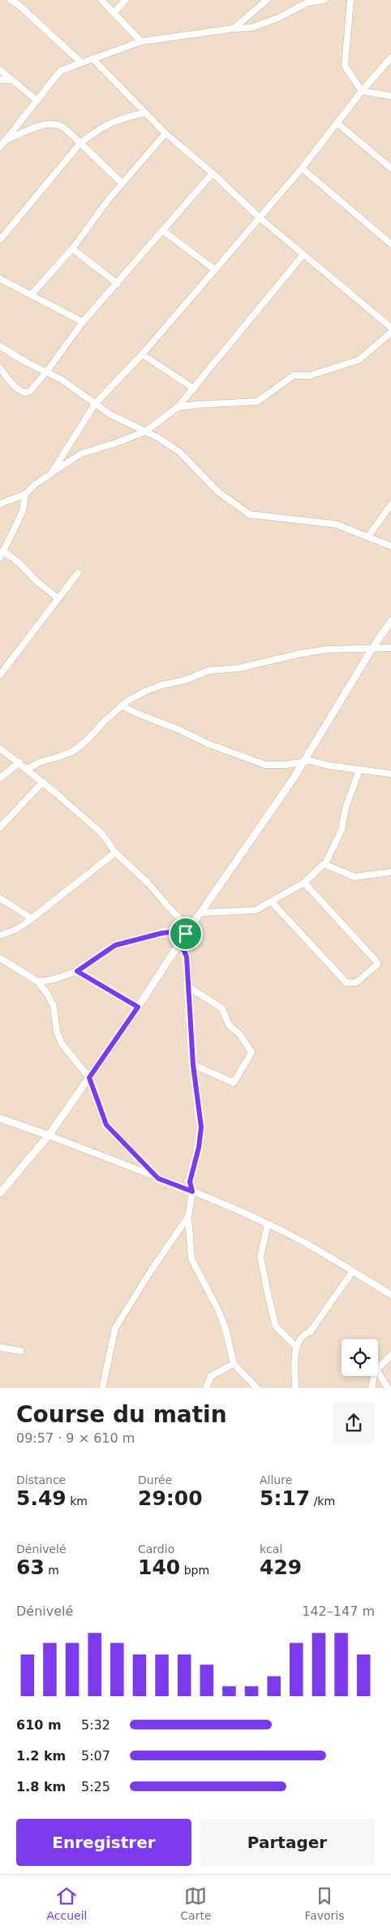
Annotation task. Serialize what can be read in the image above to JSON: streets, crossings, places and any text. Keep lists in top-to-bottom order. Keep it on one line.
{"page":{"heading":["Course du matin","09:57 · 9 × 610 m"],"stats":[["Distance","5.49 km"],["Durée","29:00"],["Allure","5:17 /km"],["Dénivelé","63 m"],["Cardio","140 bpm"],["kcal","429"]],"chart":["Dénivelé","142–147 m"],"list":[{"name":"610 m","note":"5:32"},{"name":"1.2 km","note":"5:07"},{"name":"1.8 km","note":"5:25"}],"buttons":["Enregistrer","Partager"],"tabs":["Accueil","Carte","Favoris"]}}
